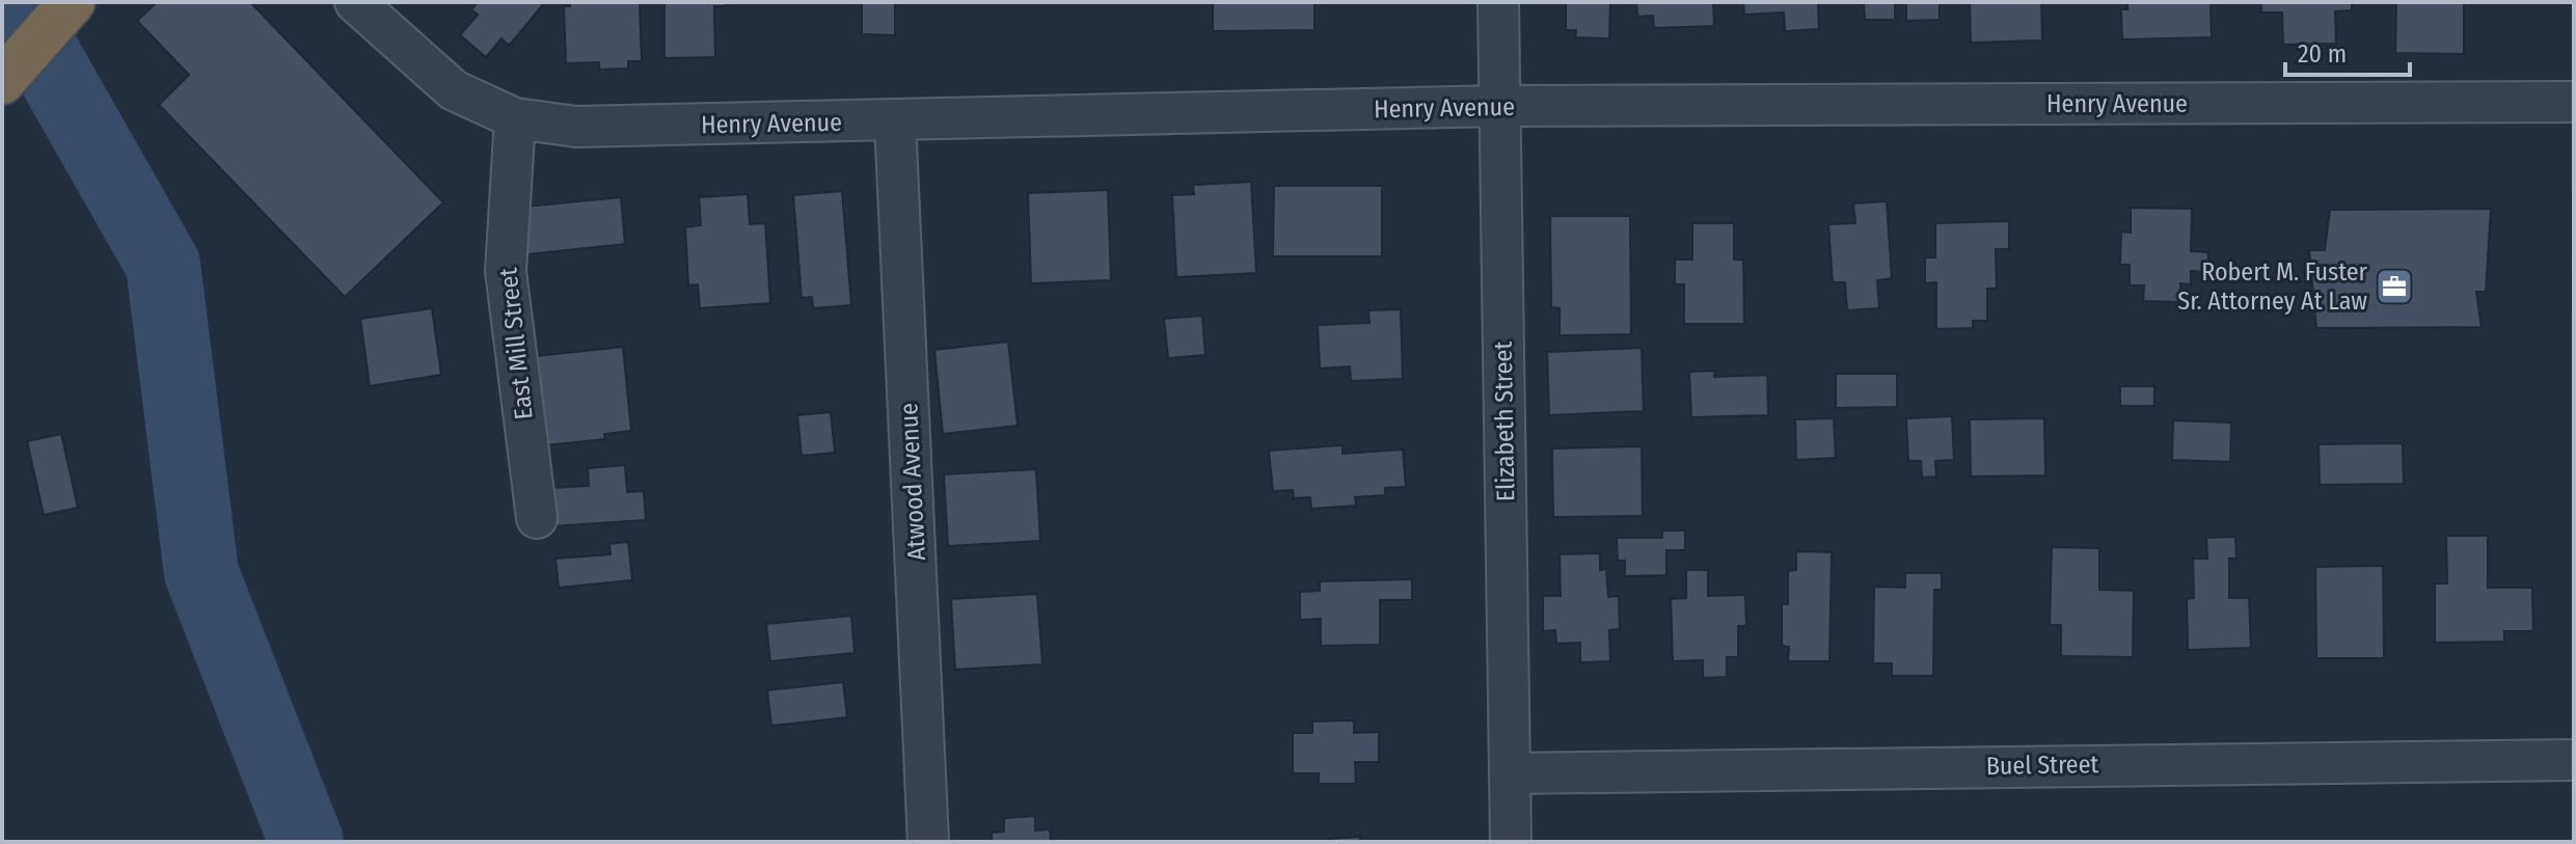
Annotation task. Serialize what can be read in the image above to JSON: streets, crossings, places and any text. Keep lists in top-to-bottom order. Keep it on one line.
{"streets":{"street":["Henry Avenue","East Mill Street","Elizabeth Street","Atwood Avenue","Buel Street"]},"crossings":[["Henry Avenue","East Mill Street"],["Henry Avenue","Elizabeth Street"],["Henry Avenue","Atwood Avenue"],["Elizabeth Street","Buel Street"]],"places":{"office":["Robert M. Fuster Sr. Attorney At Law"]},"scale_bar":"20 m"}
